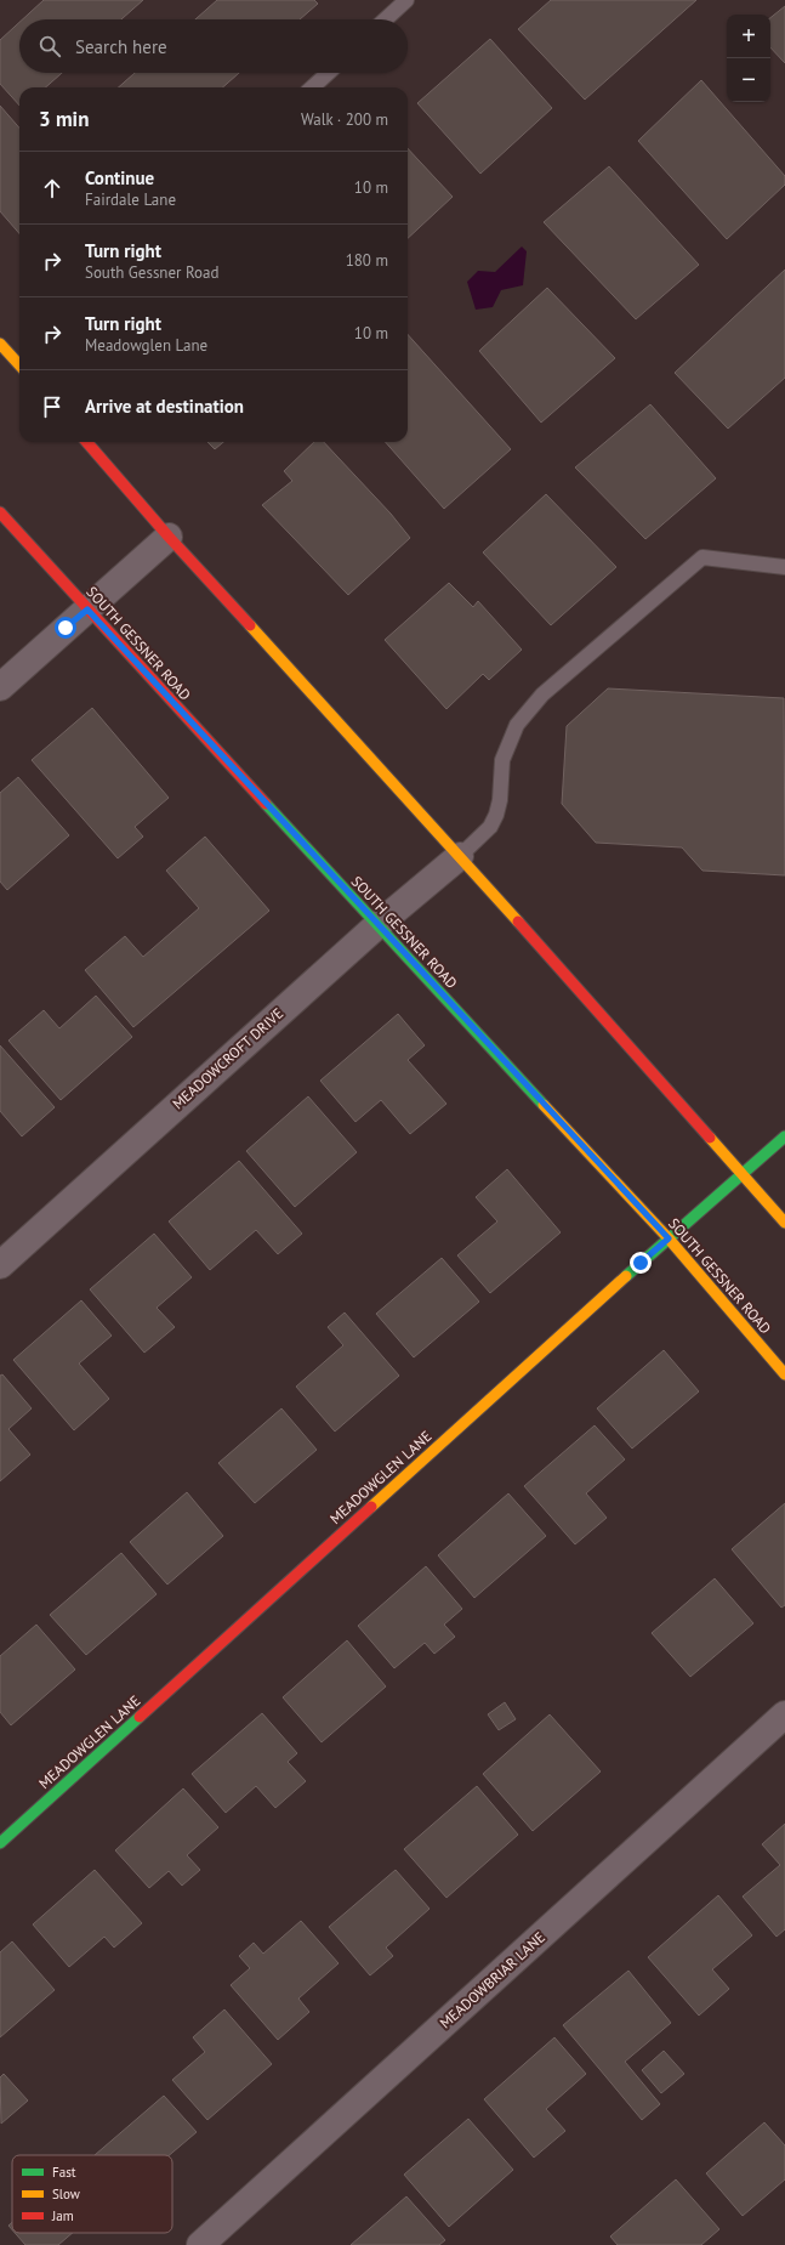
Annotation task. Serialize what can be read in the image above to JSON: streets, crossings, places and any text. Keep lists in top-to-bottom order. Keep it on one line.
{"streets":{"main road":["SOUTH GESSNER ROAD","MEADOWGLEN LANE"],"street":["MEADOWCROFT DRIVE","MEADOWBRIAR LANE"]},"crossings":[["SOUTH GESSNER ROAD","MEADOWCROFT DRIVE"],["SOUTH GESSNER ROAD","MEADOWGLEN LANE"]],"legend":["Fast","Slow","Jam"],"page":{"map_buttons":["+","−"],"search":"Search here","heading":["3 min","Walk · 200 m"],"list":[["Continue","Fairdale Lane","10 m"],["Turn right","South Gessner Road","180 m"],["Turn right","Meadowglen Lane","10 m"],"Arrive at destination"]}}
